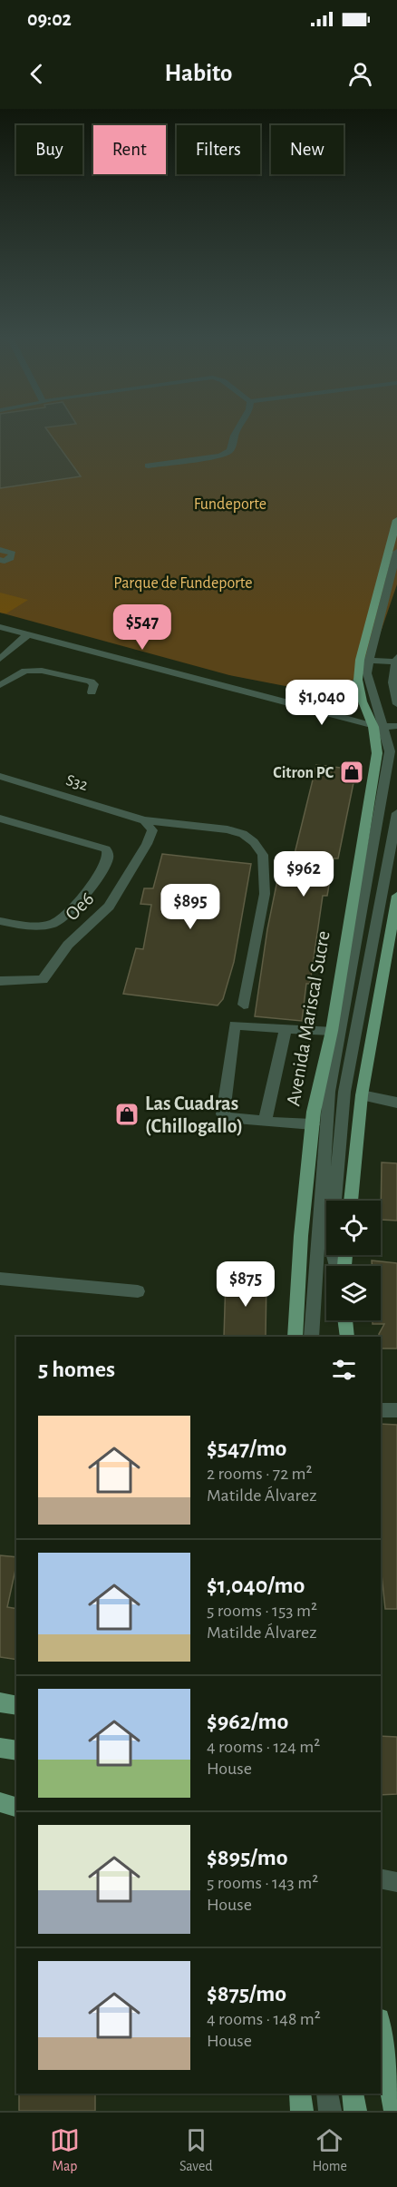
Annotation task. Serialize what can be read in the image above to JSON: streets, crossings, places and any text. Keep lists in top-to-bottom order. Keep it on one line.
{"streets":{"main road":["Avenida Mariscal Sucre"],"street":["S32","Oe6"]},"crossings":[["S32","Oe6"]],"parks":["Fundeporte","Parque de Fundeporte"],"places":{"shop":["Citron PC","Las Cuadras (Chillogallo)"]},"page":{"status":"09:02","header":"Habito","chip":["Buy","Rent","Filters","New"],"price":["$547","$1,040","$962","$895","$875"],"heading":"5 homes","list":[{"name":"$547/mo","note":"2 rooms · 72 m² · Matilde Álvarez"},{"name":"$1,040/mo","note":"5 rooms · 153 m² · Matilde Álvarez"},{"name":"$962/mo","note":"4 rooms · 124 m² · House"},{"name":"$895/mo","note":"5 rooms · 143 m² · House"},{"name":"$875/mo","note":"4 rooms · 148 m² · House"}],"tabs":["Map","Saved","Home"]}}
